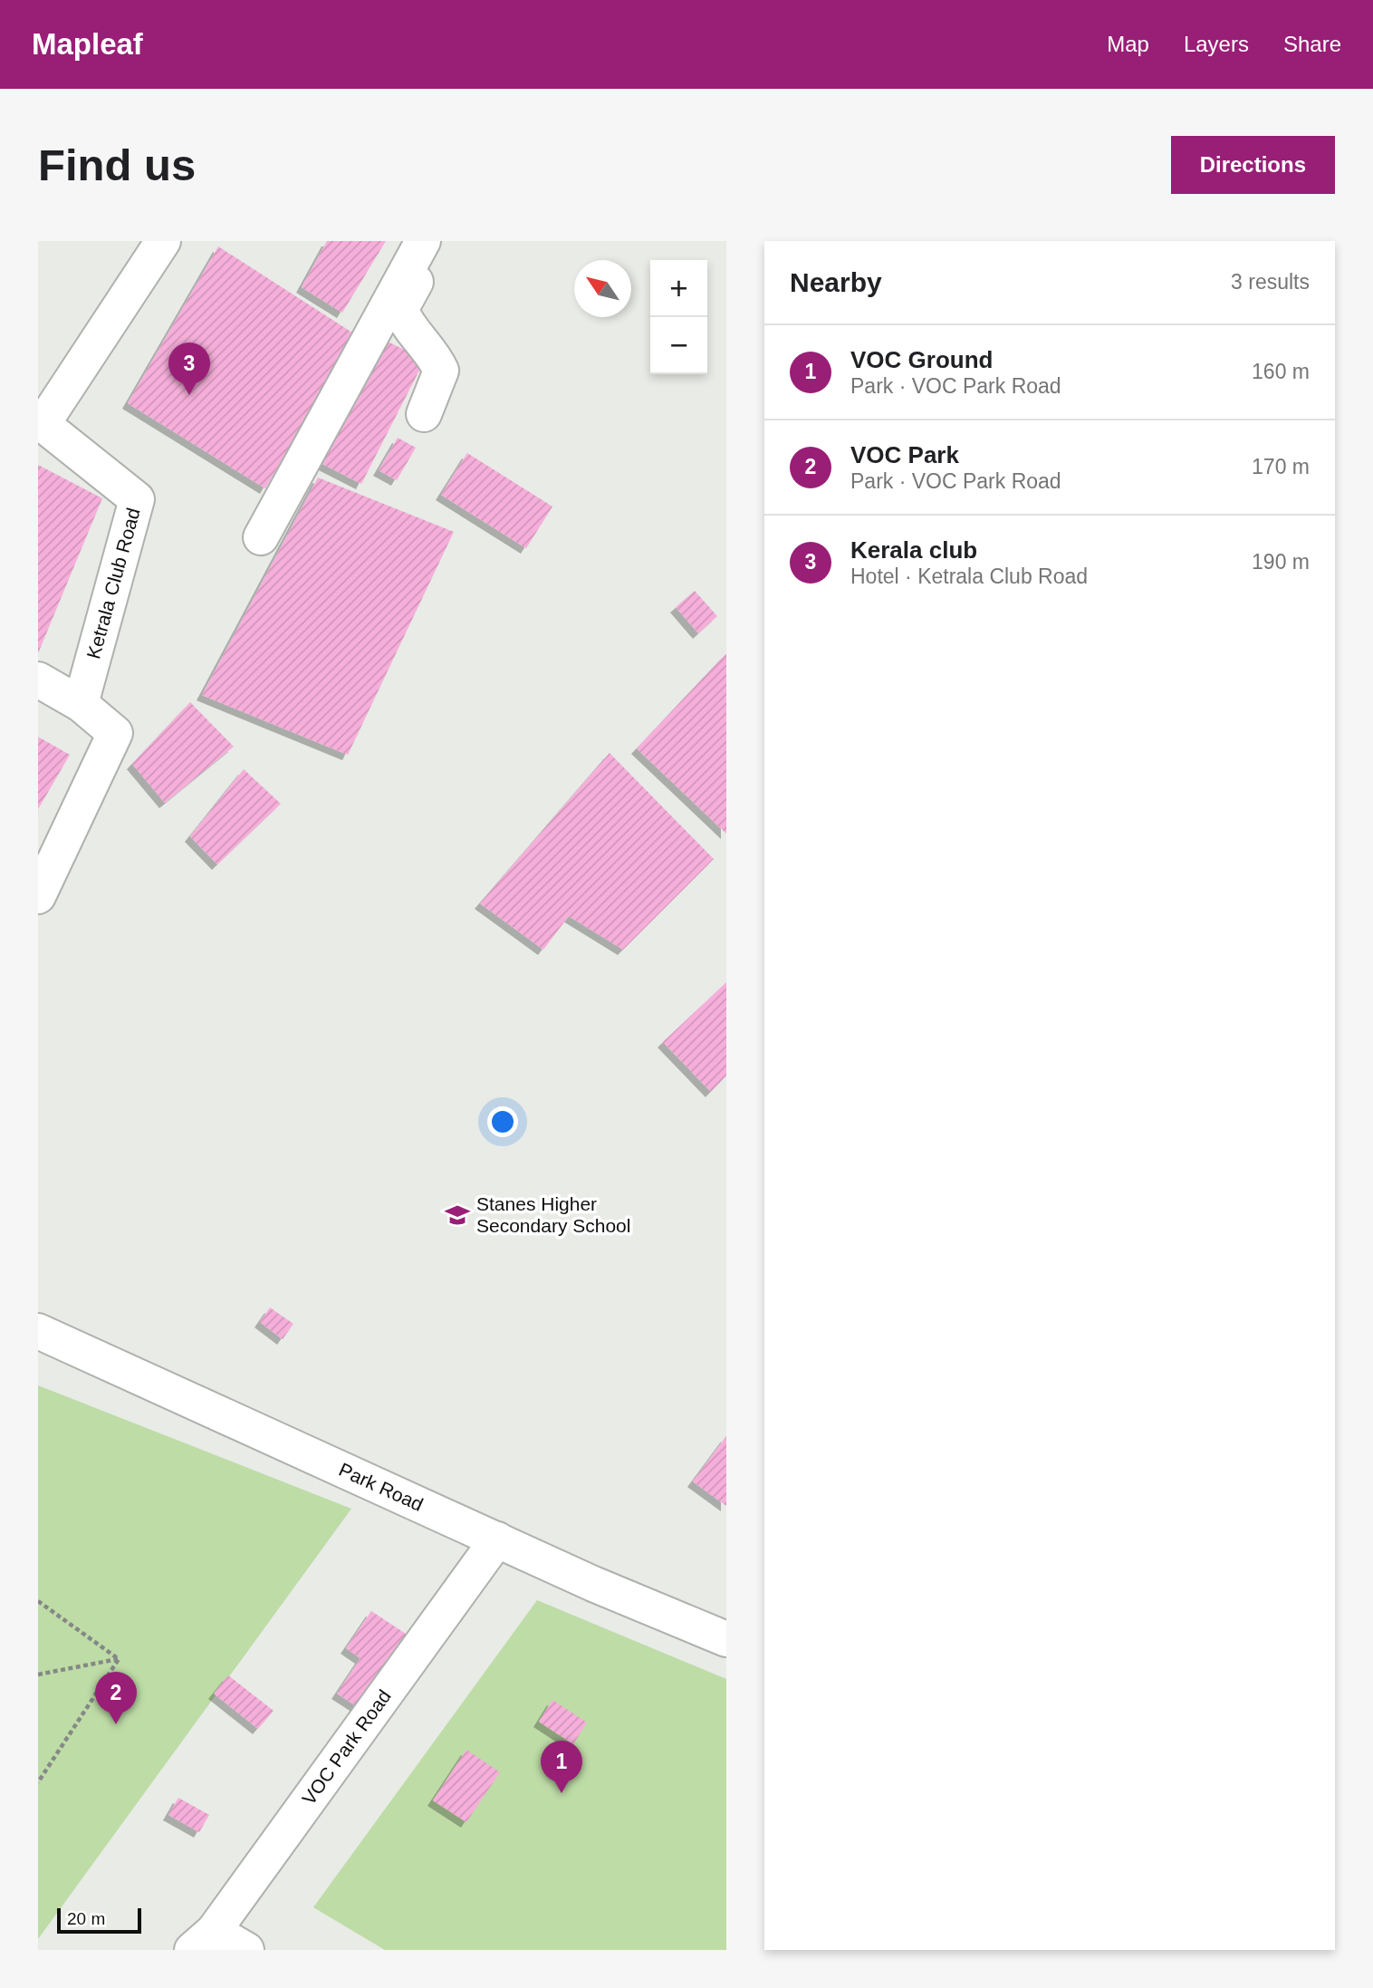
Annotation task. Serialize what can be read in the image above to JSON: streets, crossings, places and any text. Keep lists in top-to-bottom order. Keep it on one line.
{"streets":{"street":["Ketrala Club Road","Park Road","VOC Park Road"]},"crossings":[["Park Road","VOC Park Road"]],"places":{"school or university":["Stanes Higher Secondary School"]},"scale_bar":"20 m","north":"top left","page":{"header":"Mapleaf","nav":["Map","Layers","Share"],"buttons":"Directions","title":"Find us","heading":["Nearby","3 results"],"map_buttons":["+","−"],"list":[{"mark":"1","name":"VOC Ground","note":"Park · VOC Park Road","value":"160 m"},{"mark":"2","name":"VOC Park","note":"Park · VOC Park Road","value":"170 m"},{"mark":"3","name":"Kerala club","note":"Hotel · Ketrala Club Road","value":"190 m"}],"pins":["3","2","1"],"scale":"20 m"}}
